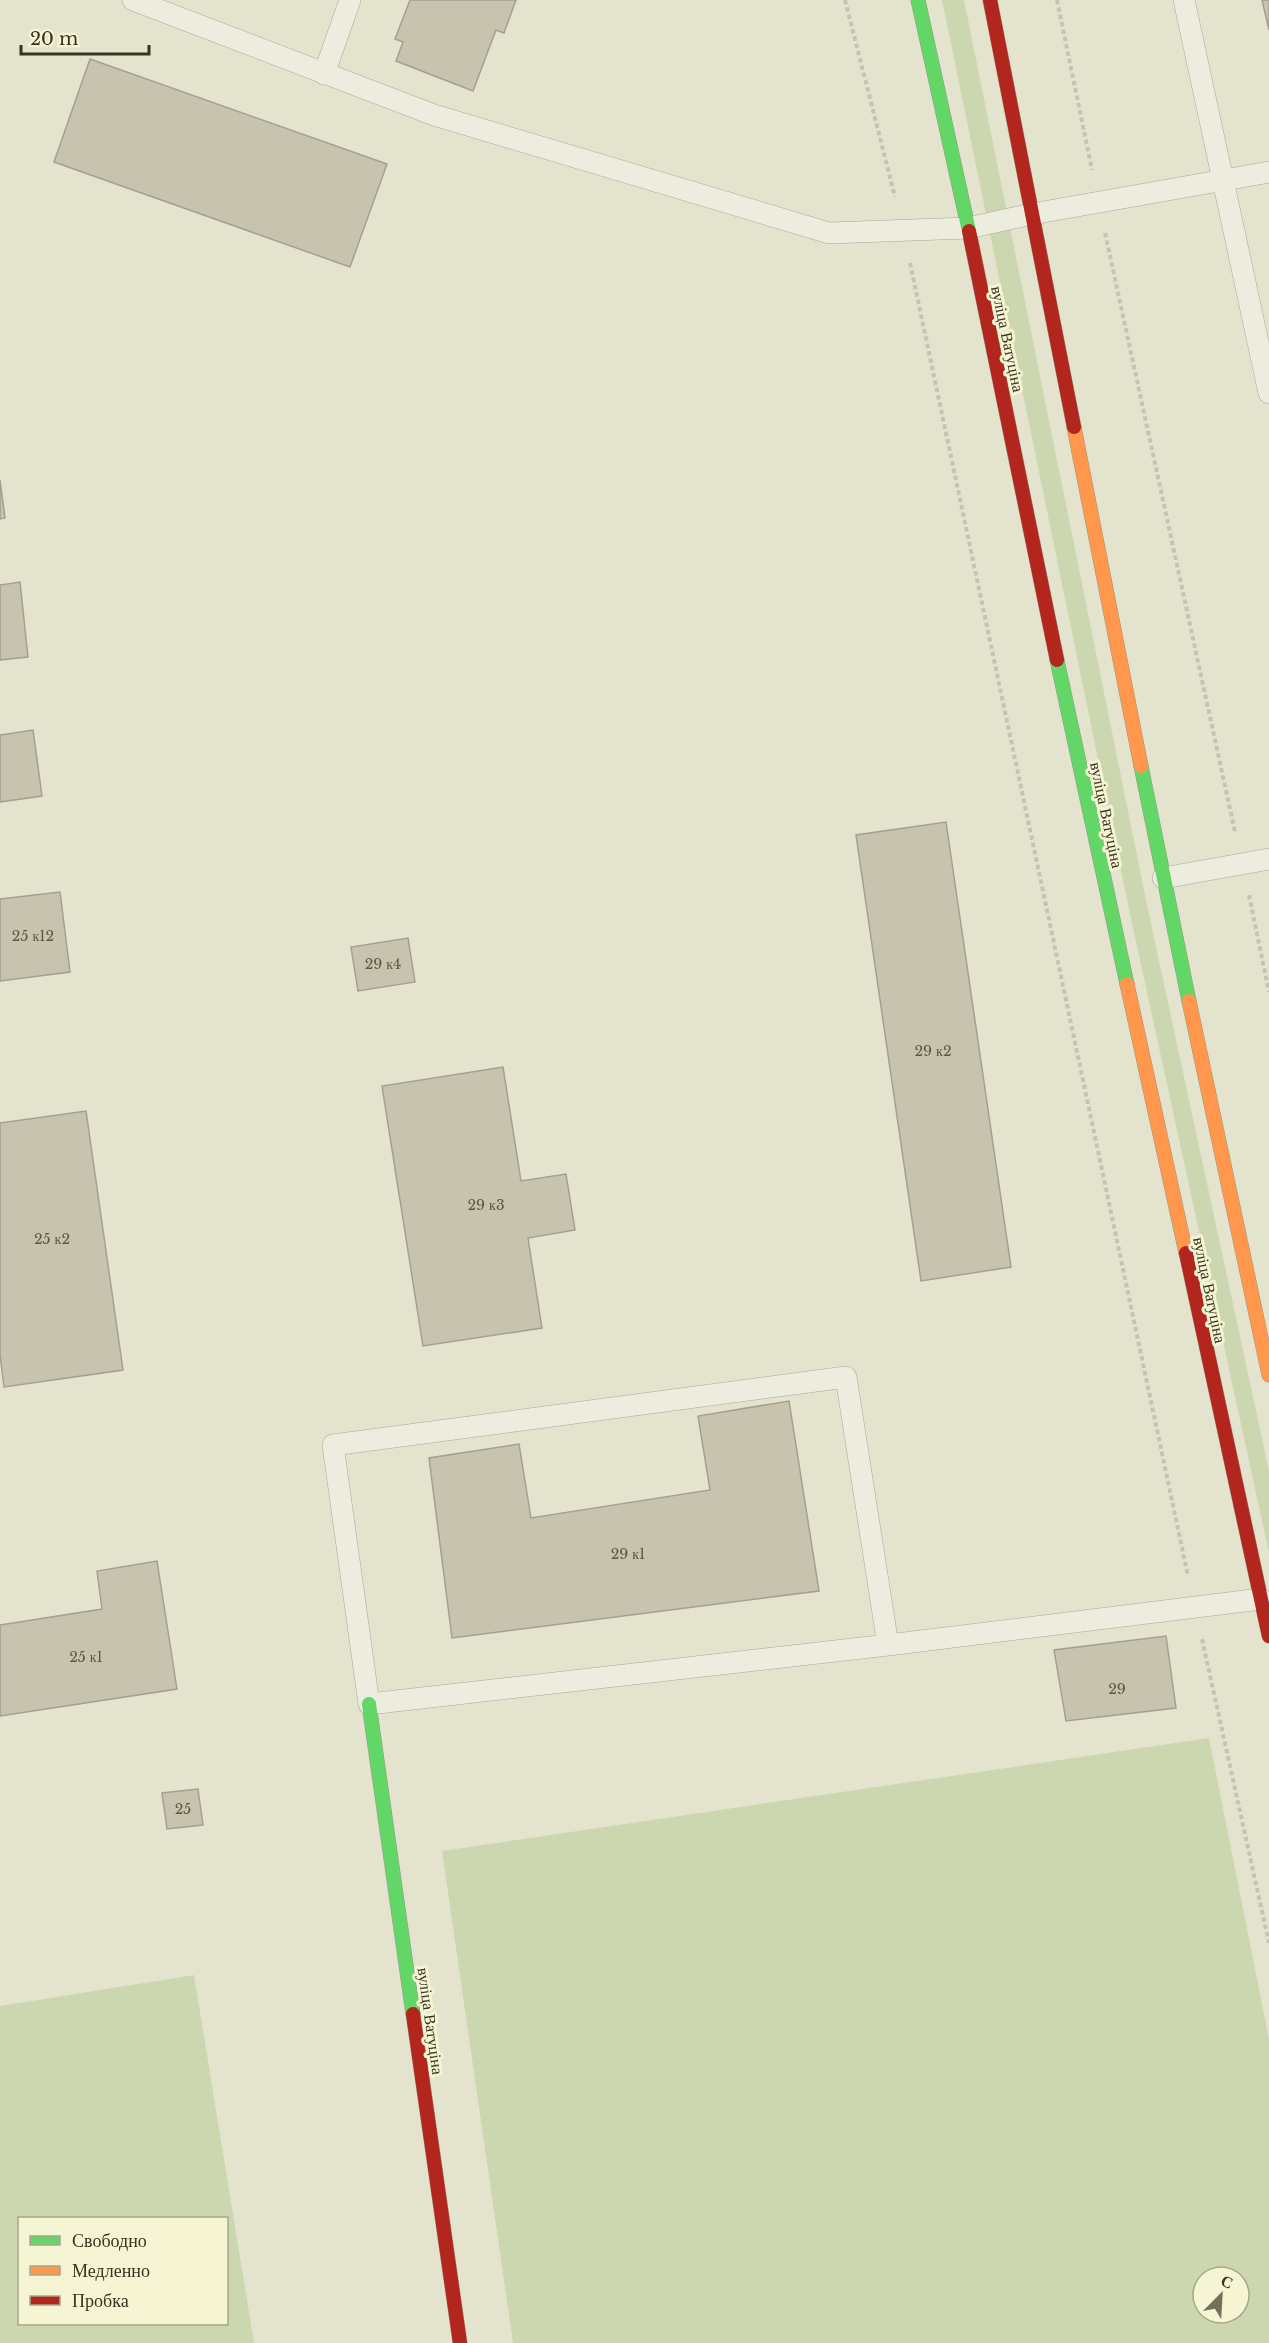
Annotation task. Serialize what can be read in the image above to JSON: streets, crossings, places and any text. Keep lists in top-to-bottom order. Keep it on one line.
{"streets":{"street":["вуліца Ватуціна"]},"house_numbers":["25 к12","29 к4","29 к2","29 к3","25 к2","29 к1","25 к1","29","25"],"legend":["Свободно","Медленно","Пробка"],"scale_bar":"20 m","north":"top right"}
